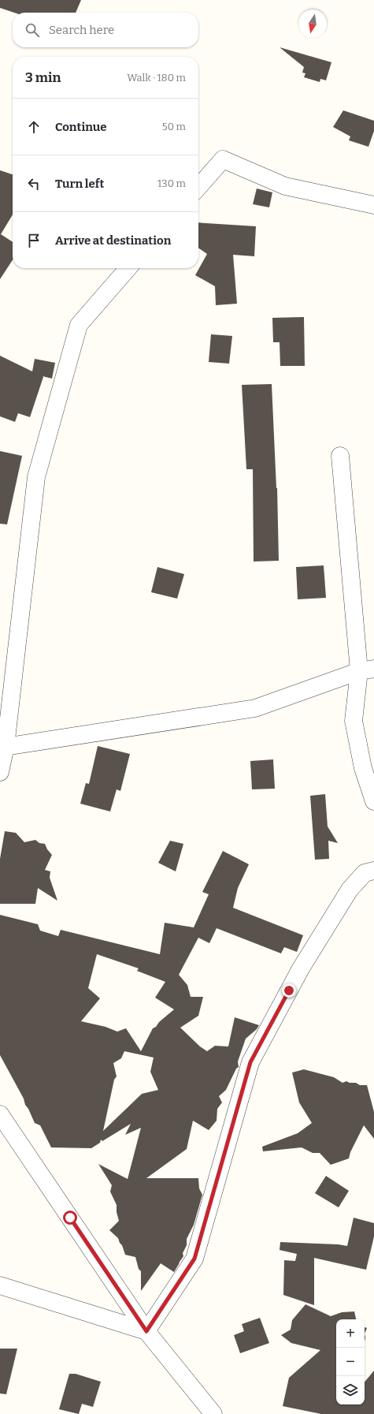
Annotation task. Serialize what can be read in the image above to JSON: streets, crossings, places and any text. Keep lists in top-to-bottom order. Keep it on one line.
{"north":"bottom","page":{"search":"Search here","heading":["3 min","Walk · 180 m"],"list":[["Continue","50 m"],["Turn left","130 m"],"Arrive at destination"],"map_buttons":["+","−"]}}
